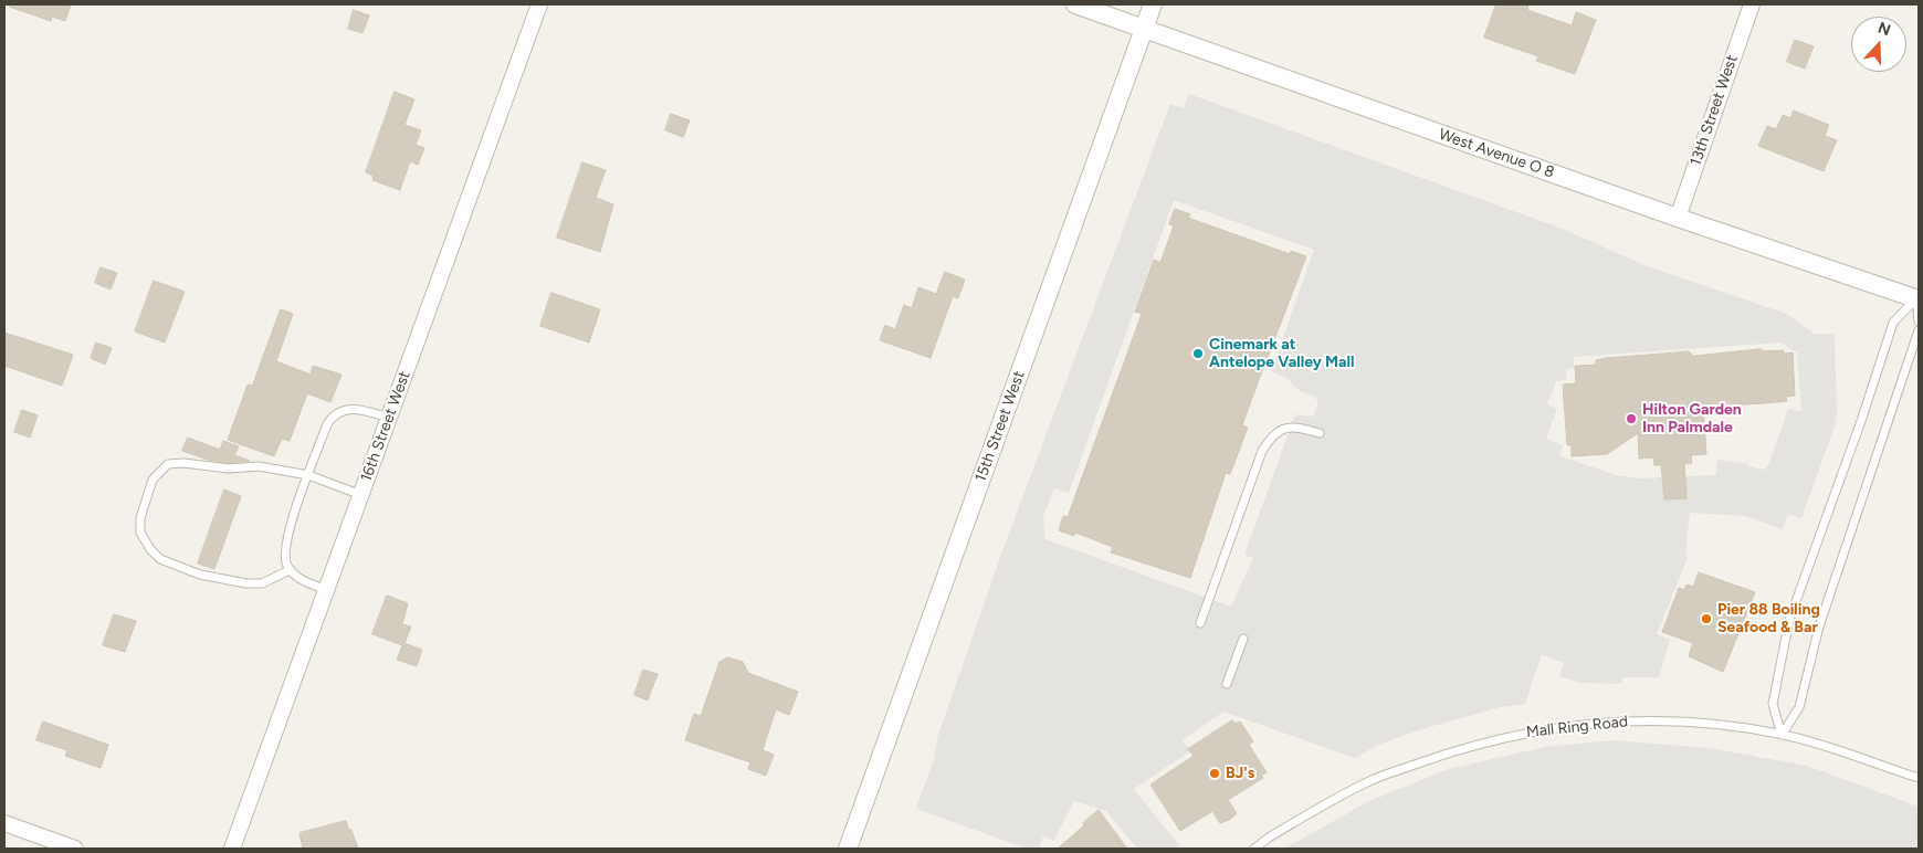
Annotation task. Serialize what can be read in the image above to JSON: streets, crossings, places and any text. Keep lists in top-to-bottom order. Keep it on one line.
{"streets":{"street":["13th Street West","West Avenue O 8","16th Street West","15th Street West"],"lane":["Mall Ring Road"]},"crossings":[["13th Street West","West Avenue O 8"],["West Avenue O 8","15th Street West"]],"places":["Cinemark at Antelope Valley Mall","Hilton Garden Inn Palmdale","Pier 88 Boiling Seafood & Bar","BJ's"],"north":"top"}
